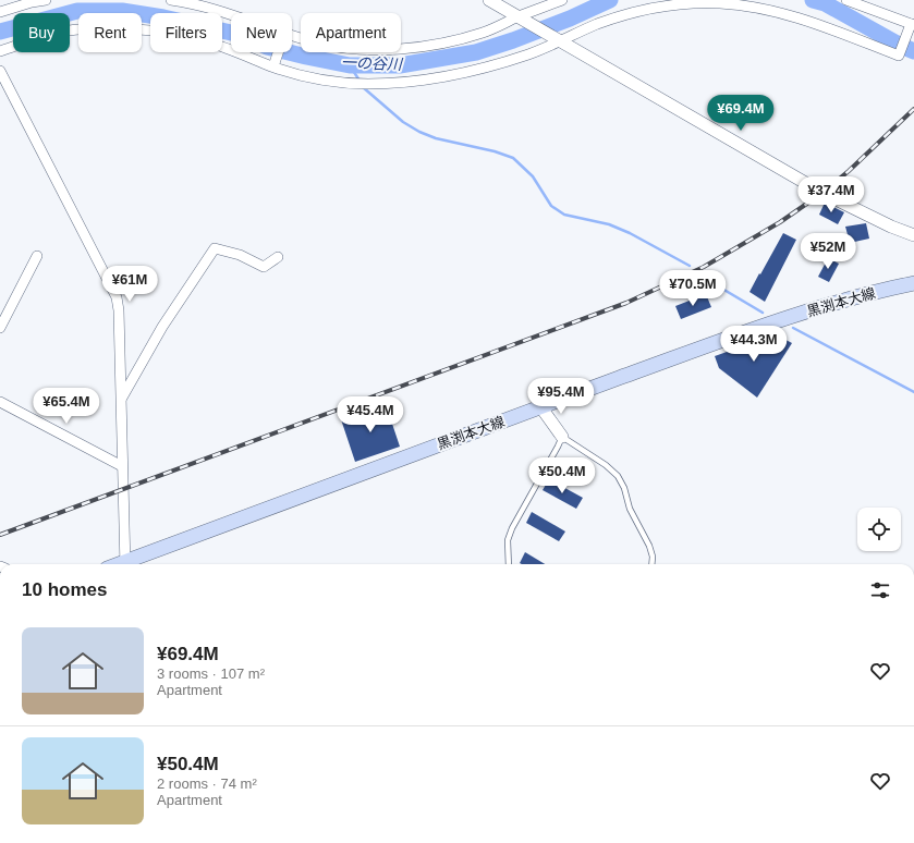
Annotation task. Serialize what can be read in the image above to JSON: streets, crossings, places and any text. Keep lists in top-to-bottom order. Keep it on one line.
{"streets":{"main road":["黒渕本大線"]},"water":["一の谷川"],"page":{"chip":["Buy","Rent","Filters","New","Apartment"],"price":["¥69.4M","¥37.4M","¥52M","¥61M","¥70.5M","¥44.3M","¥95.4M","¥65.4M","¥45.4M","¥50.4M"],"heading":"10 homes","list":[{"name":"¥69.4M","note":"3 rooms · 107 m² · Apartment"},{"name":"¥50.4M","note":"2 rooms · 74 m² · Apartment"}]}}
